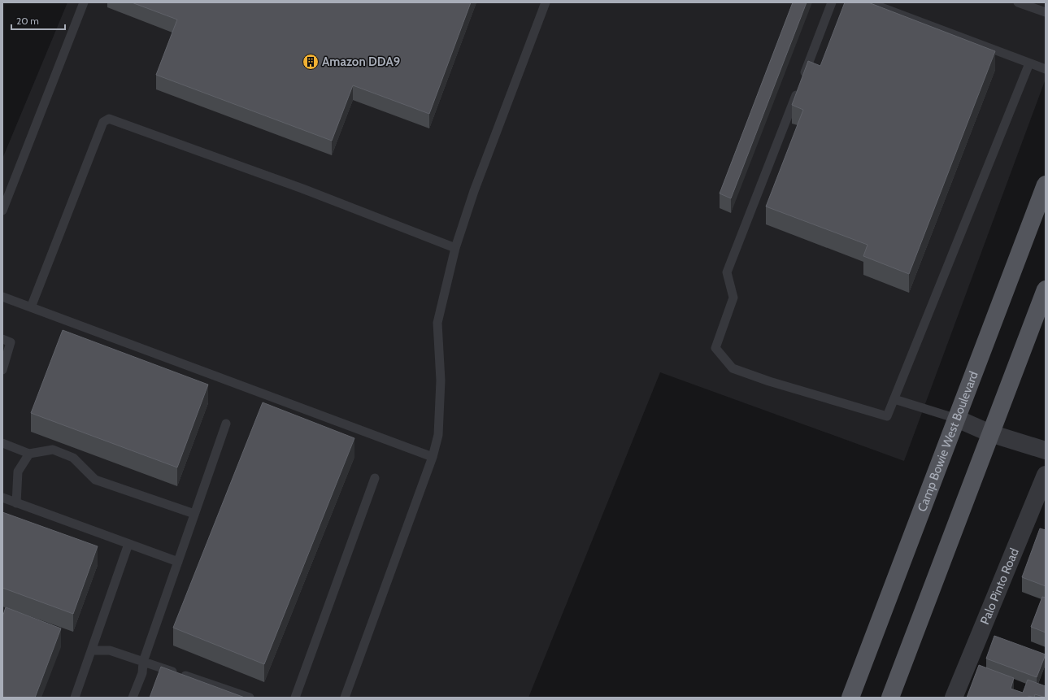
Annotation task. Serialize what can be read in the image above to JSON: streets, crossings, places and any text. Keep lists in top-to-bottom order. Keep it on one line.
{"streets":{"main road":["Camp Bowie West Boulevard"],"street":["Palo Pinto Road"]},"places":{"building":["Amazon DDA9"]},"scale_bar":"20 m"}
